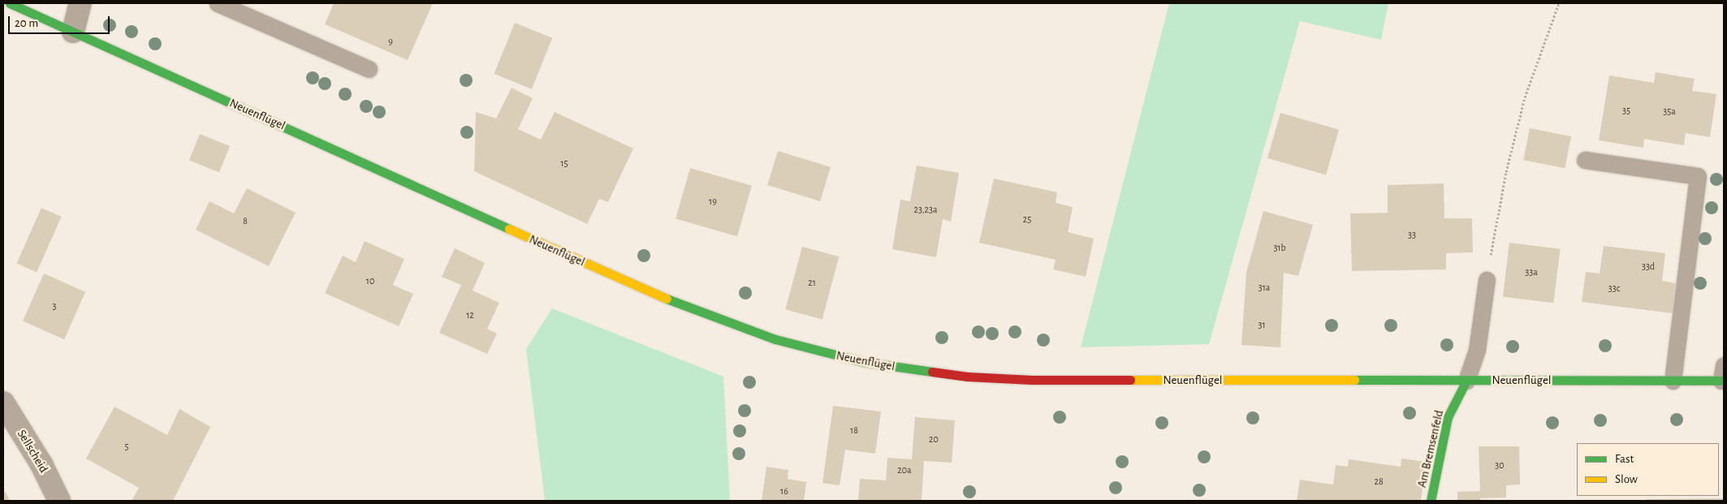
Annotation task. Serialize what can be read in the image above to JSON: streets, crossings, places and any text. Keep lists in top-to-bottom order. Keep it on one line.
{"streets":{"main road":["Neuenflügel","Am Bremsenfeld"],"street":["Sellscheid"]},"crossings":[["Neuenflügel","Am Bremsenfeld"]],"house_numbers":["9","35","35a","15","19","23,23a","25","8","33","31b","33d","33a","10","21","31a","33c","3","12","31","18","20","5","30","20a","28","16"],"legend":["Fast","Slow"],"scale_bar":"20 m"}
